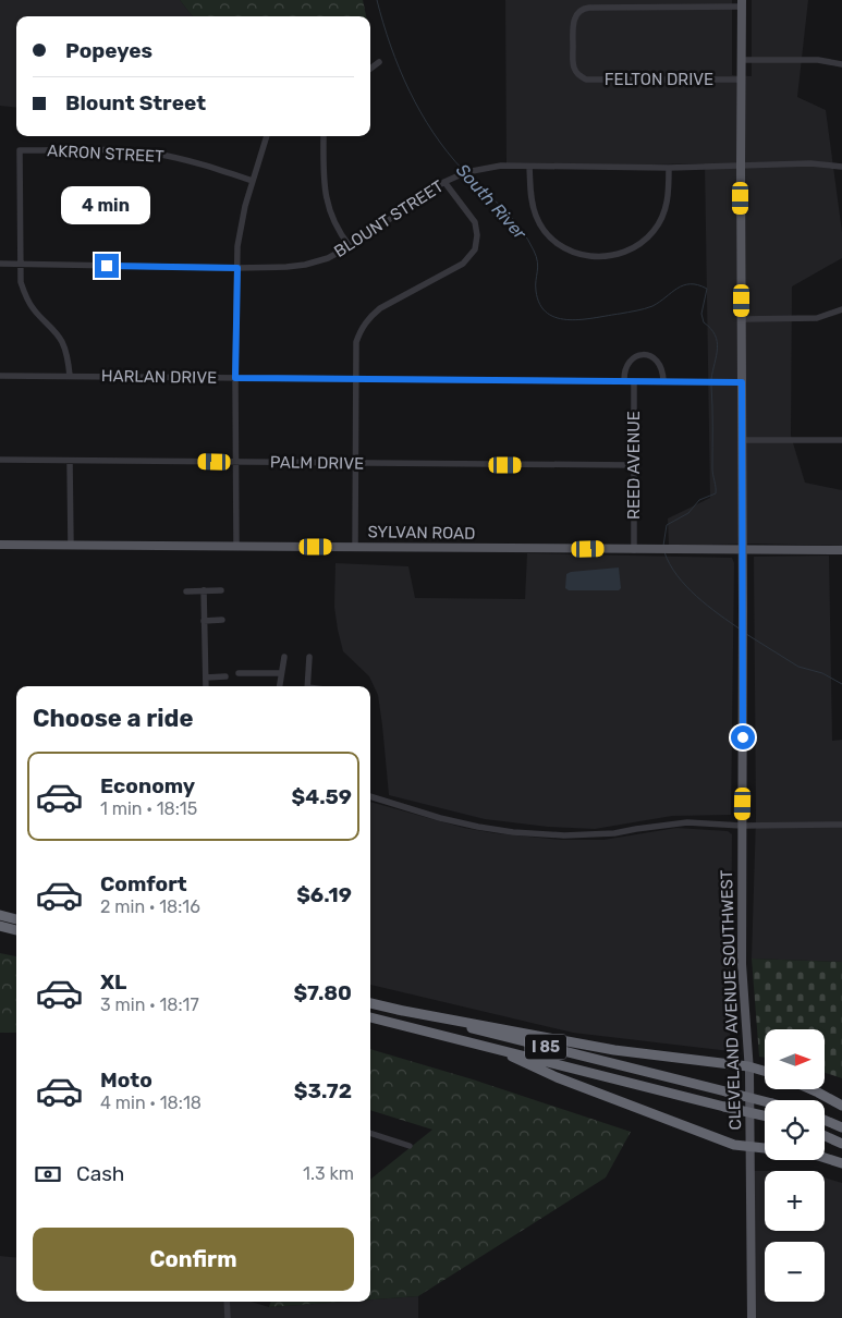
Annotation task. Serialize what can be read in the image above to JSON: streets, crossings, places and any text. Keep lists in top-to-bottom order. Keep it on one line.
{"streets":{"highway":["I 85"],"main road":["SYLVAN ROAD","CLEVELAND AVENUE SOUTHWEST"],"street":["FELTON DRIVE","AKRON STREET","BLOUNT STREET","HARLAN DRIVE","PALM DRIVE","REED AVENUE"]},"crossings":[["FELTON DRIVE","CLEVELAND AVENUE SOUTHWEST"],["AKRON STREET","BLOUNT STREET"],["BLOUNT STREET","CLEVELAND AVENUE SOUTHWEST"],["HARLAN DRIVE","REED AVENUE"],["HARLAN DRIVE","CLEVELAND AVENUE SOUTHWEST"],["PALM DRIVE","REED AVENUE"],["REED AVENUE","SYLVAN ROAD"],["SYLVAN ROAD","CLEVELAND AVENUE SOUTHWEST"]],"water":["South River"],"north":"right","page":{"banner":["Popeyes","Blount Street"],"bubble":"4 min","heading":"Choose a ride","list":[{"name":"Economy","note":"1 min · 18:15","value":"$4.59"},{"name":"Comfort","note":"2 min · 18:16","value":"$6.19"},{"name":"XL","note":"3 min · 18:17","value":"$7.80"},{"name":"Moto","note":"4 min · 18:18","value":"$3.72"}],"map_buttons":["+","−"],"pay":["Cash","1.3 km"],"buttons":"Confirm"}}
